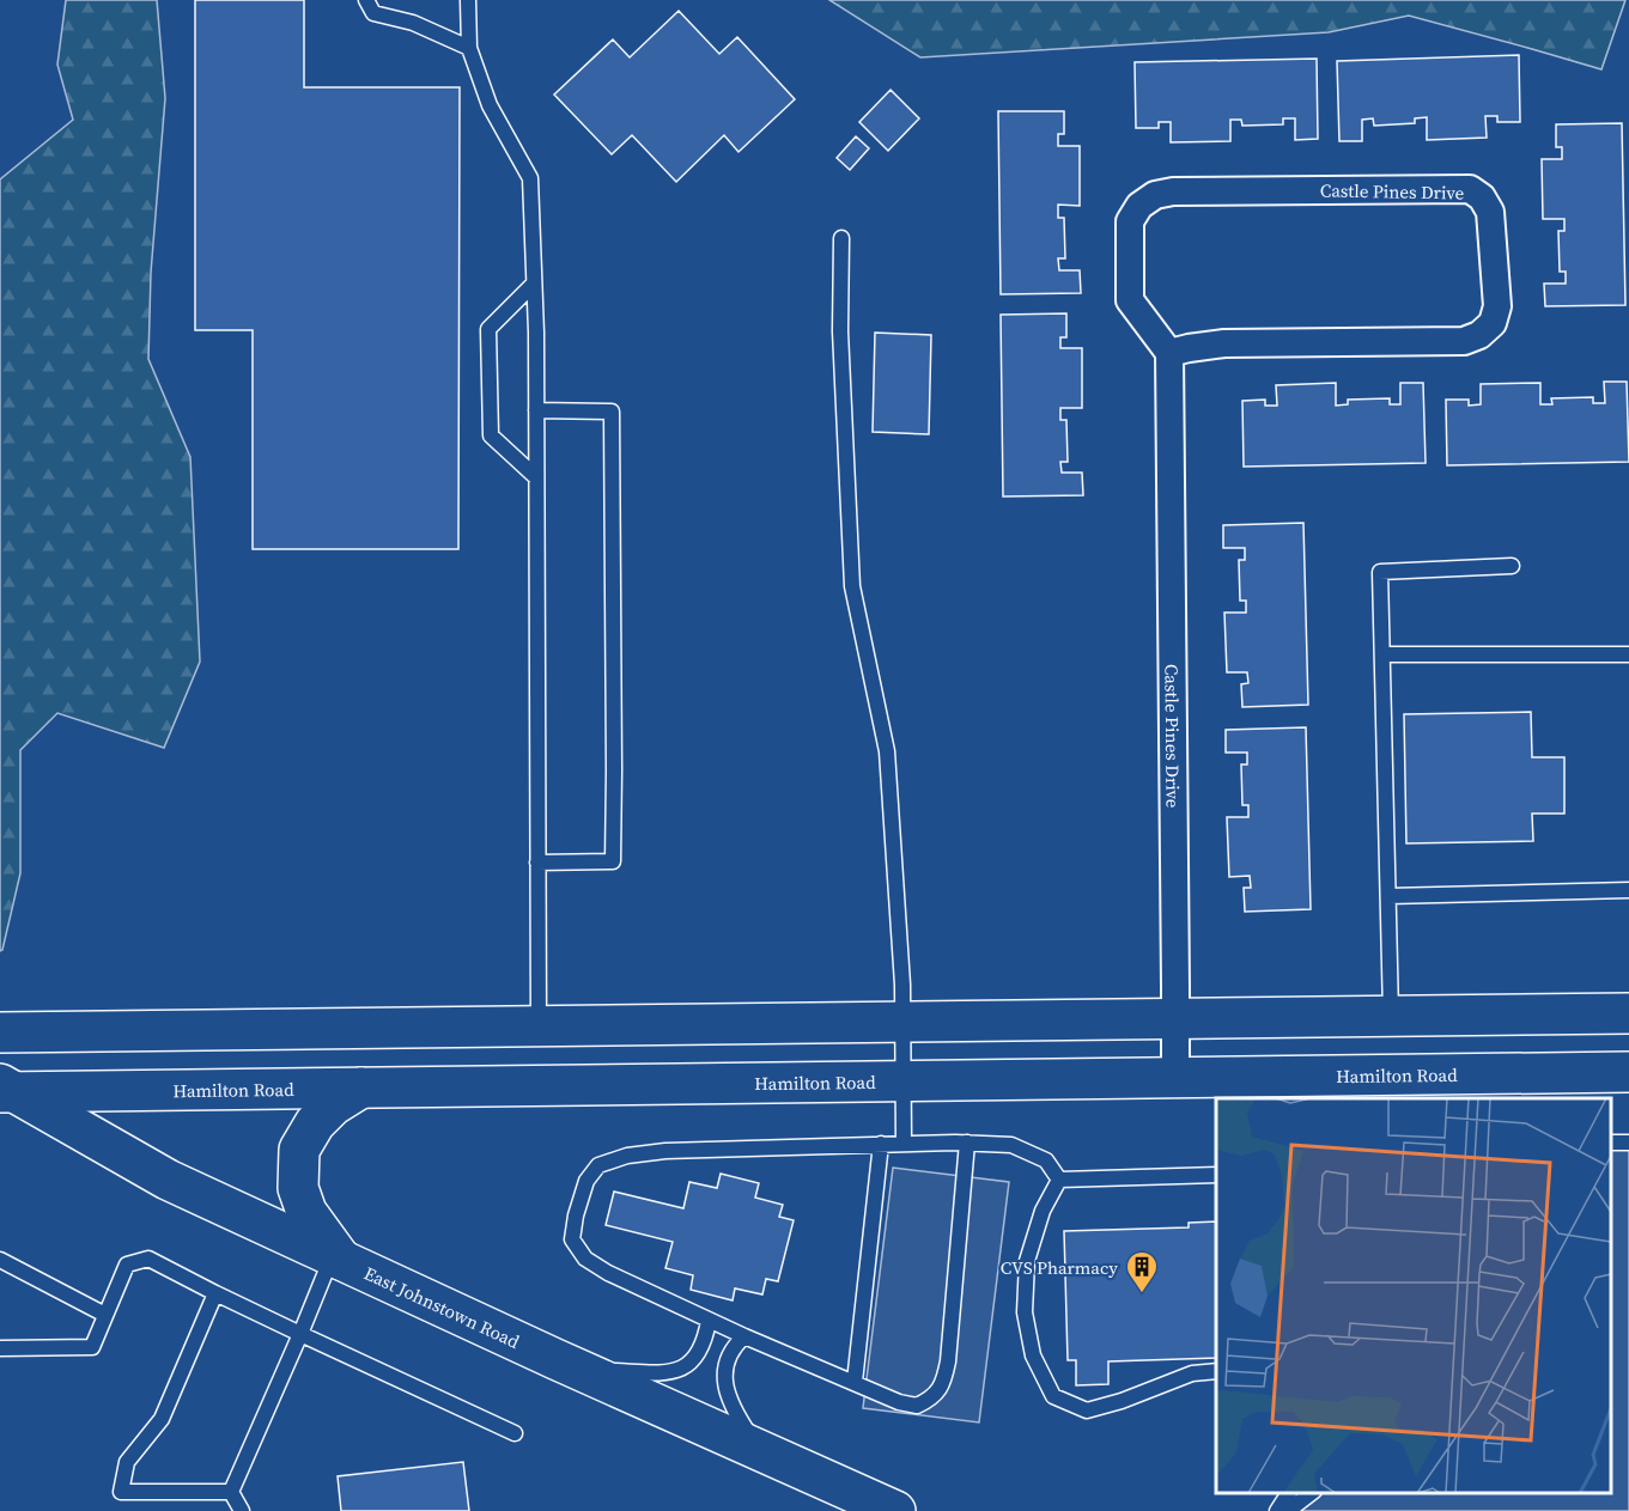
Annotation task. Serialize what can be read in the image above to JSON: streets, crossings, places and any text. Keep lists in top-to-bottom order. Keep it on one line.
{"streets":{"main road":["Hamilton Road","East Johnstown Road"],"street":["Castle Pines Drive"]},"crossings":[["Castle Pines Drive","Hamilton Road"],["Hamilton Road","East Johnstown Road"]],"places":{"building":["CVS Pharmacy"]}}
